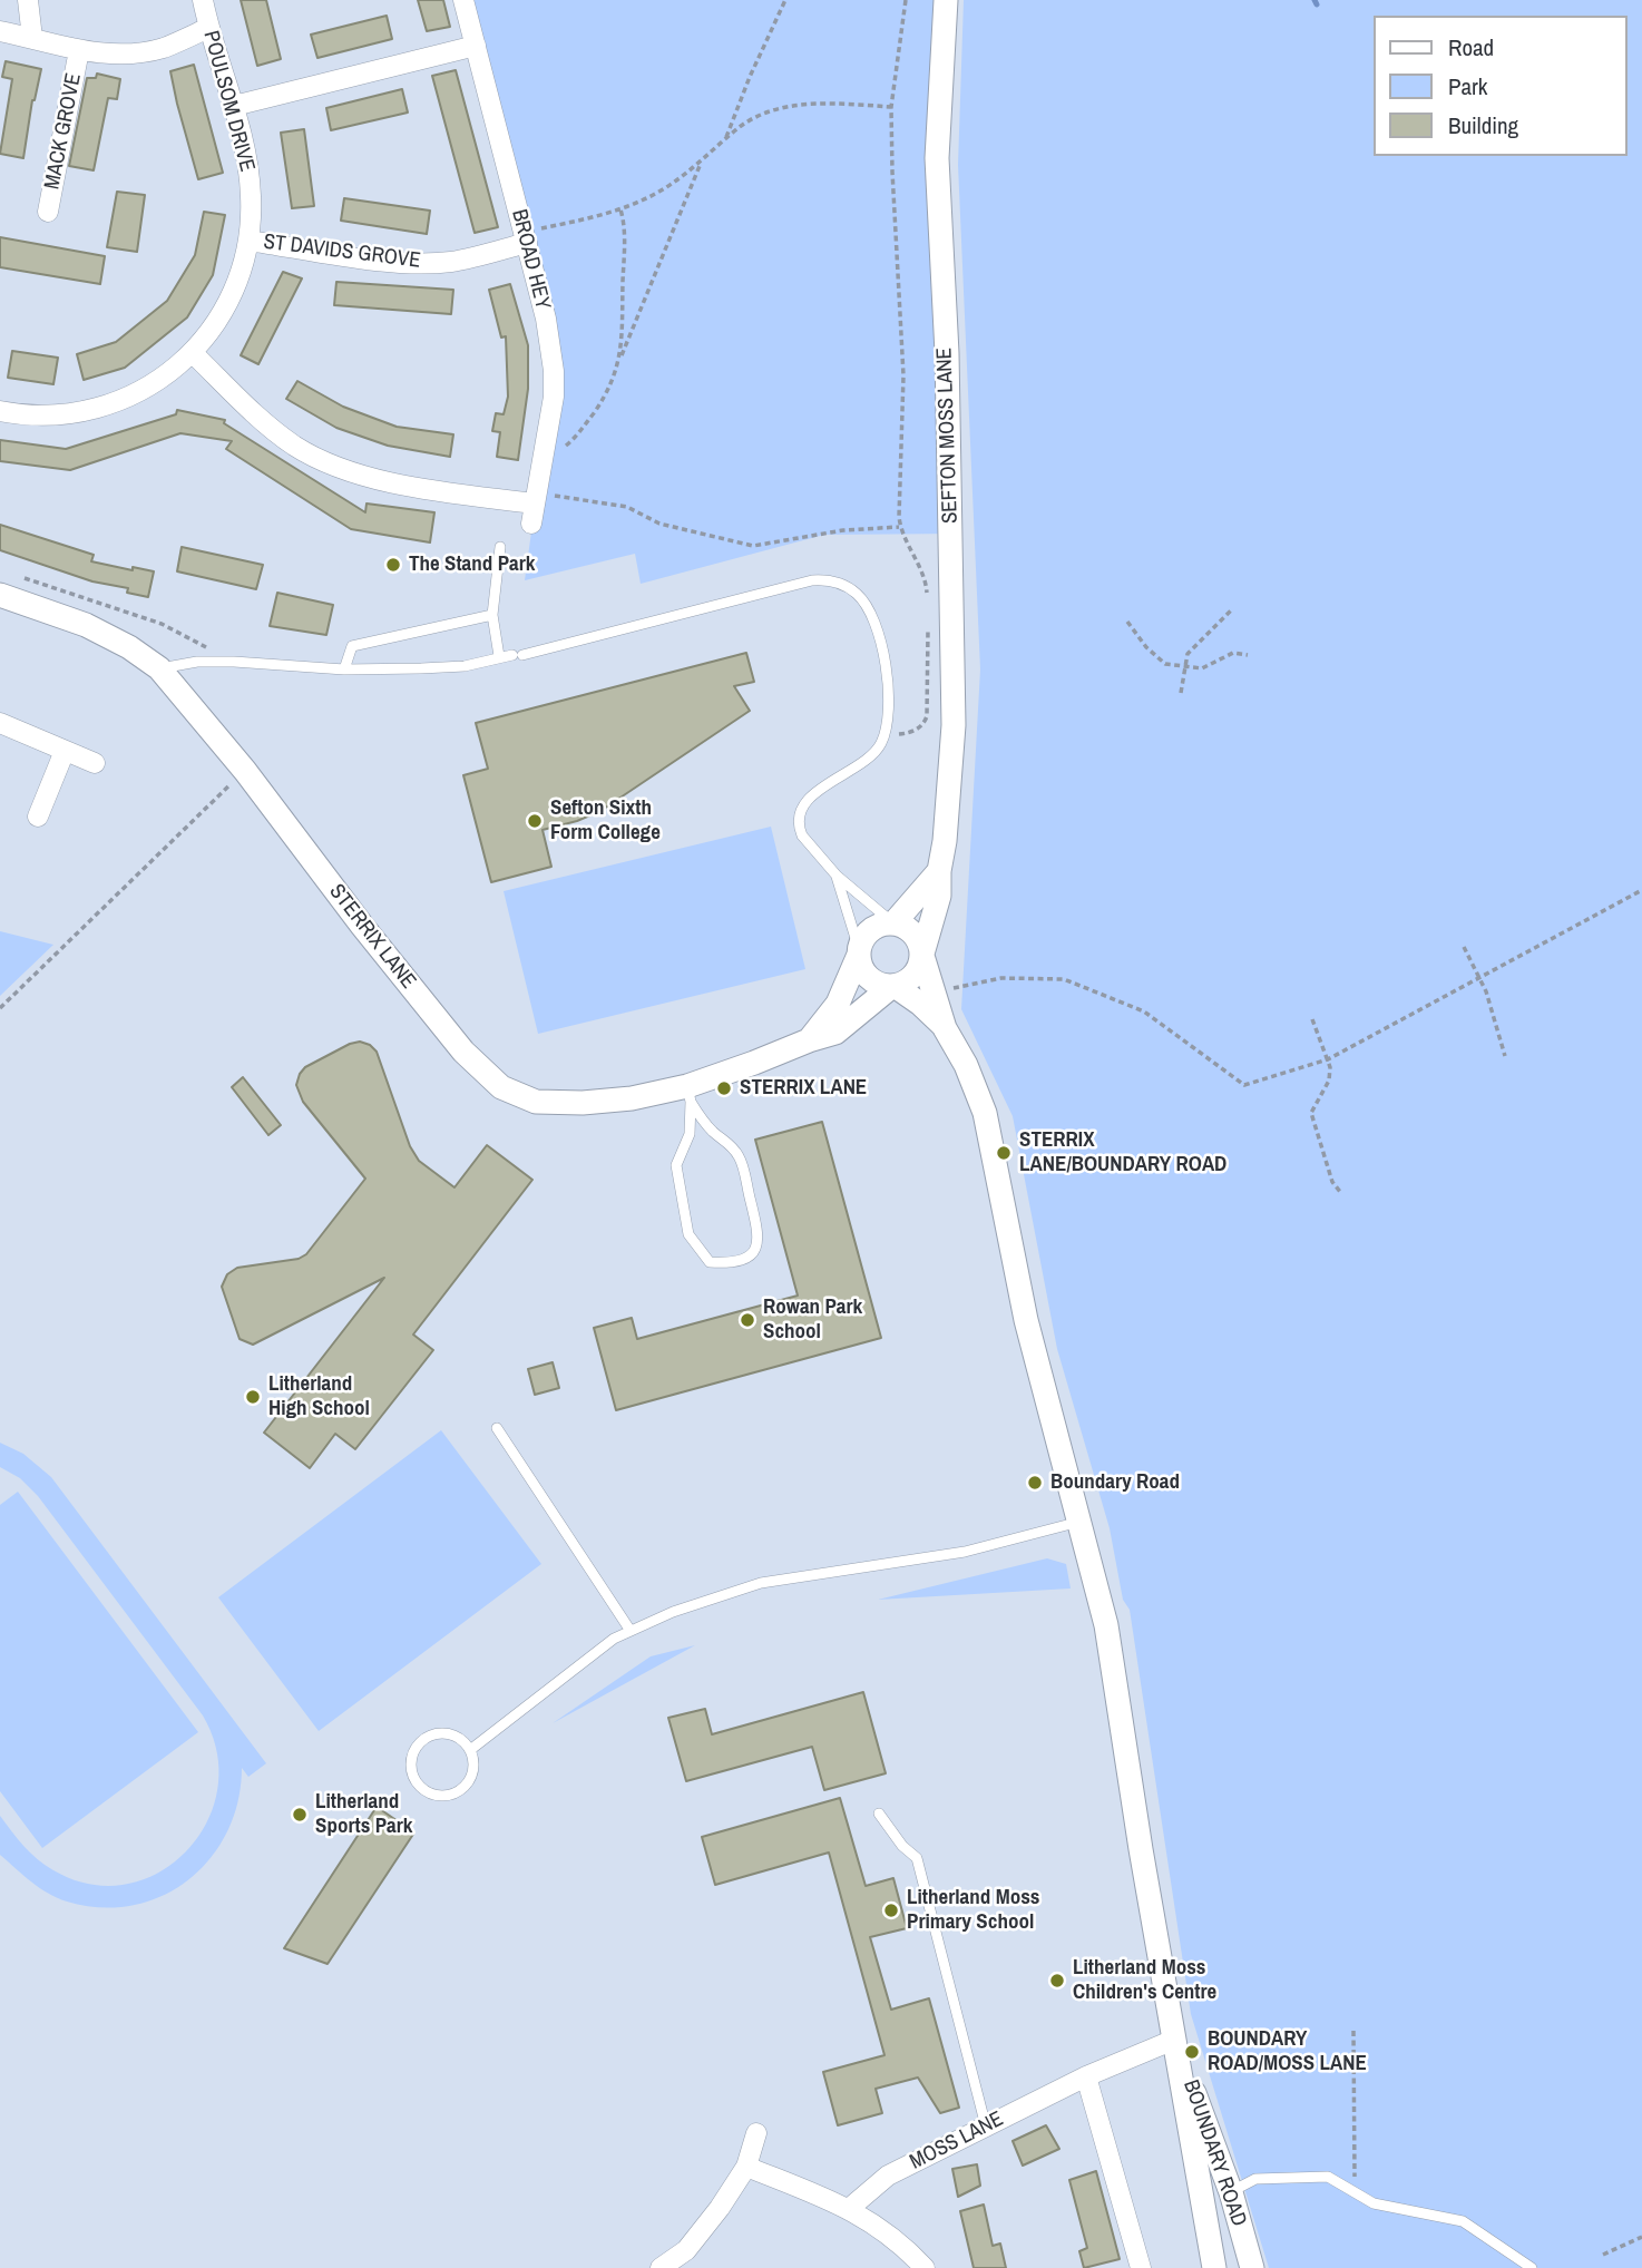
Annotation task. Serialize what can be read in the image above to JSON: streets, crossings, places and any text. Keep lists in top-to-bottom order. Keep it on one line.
{"streets":{"street":["POULSOM DRIVE","MACK GROVE","ST DAVIDS GROVE","BROAD HEY","SEFTON MOSS LANE","STERRIX LANE","MOSS LANE","BOUNDARY ROAD"]},"crossings":[["POULSOM DRIVE","ST DAVIDS GROVE"],["ST DAVIDS GROVE","BROAD HEY"],["SEFTON MOSS LANE","STERRIX LANE"],["SEFTON MOSS LANE","BOUNDARY ROAD"],["STERRIX LANE","BOUNDARY ROAD"],["MOSS LANE","BOUNDARY ROAD"]],"places":["The Stand Park","Sefton Sixth Form College","STERRIX LANE","STERRIX LANE/BOUNDARY ROAD","Rowan Park School","Litherland High School","Boundary Road","Litherland Sports Park","Litherland Moss Primary School","Litherland Moss Children's Centre","BOUNDARY ROAD/MOSS LANE"],"legend":["Road","Park","Building"]}
